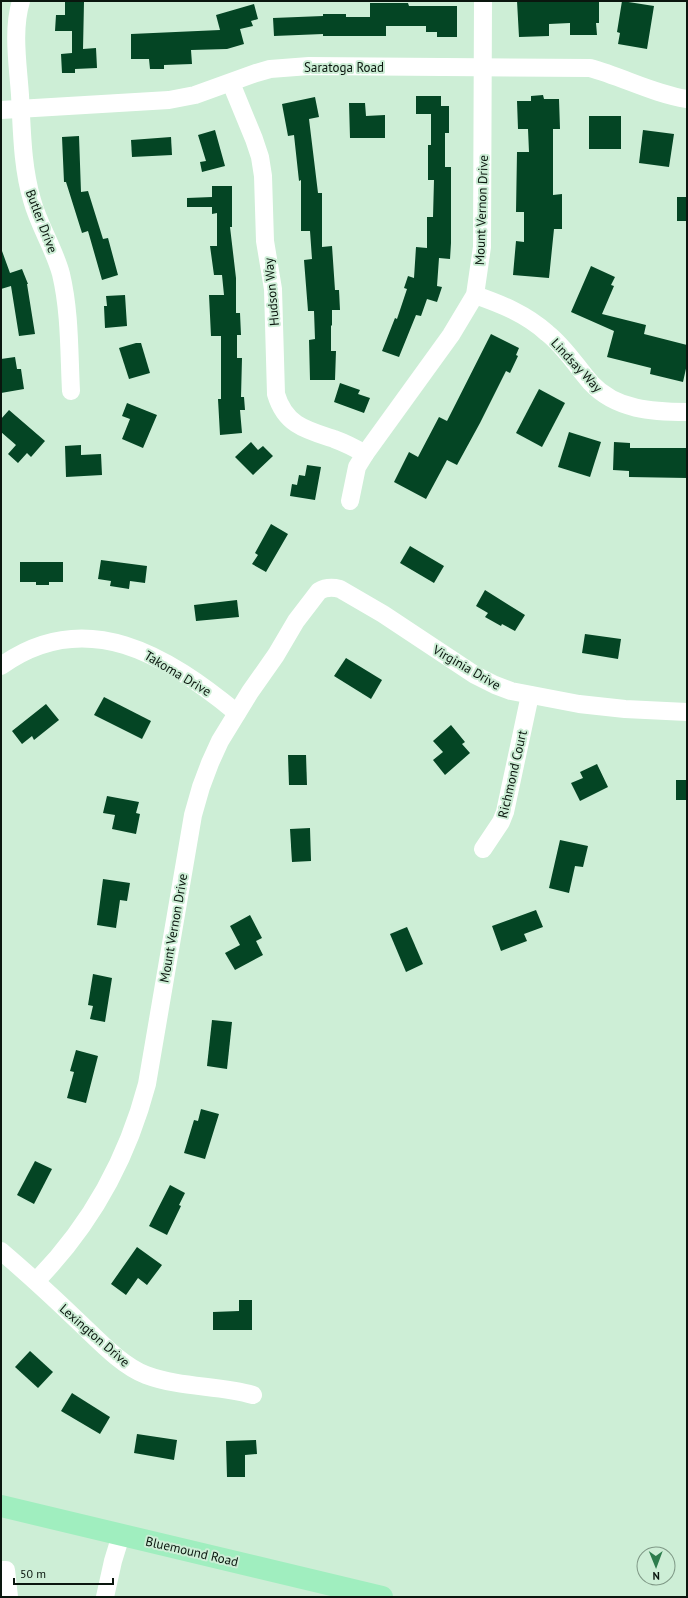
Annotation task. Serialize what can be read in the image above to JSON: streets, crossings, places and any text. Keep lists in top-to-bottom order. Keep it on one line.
{"streets":{"main road":["Bluemound Road"],"street":["Saratoga Road","Mount Vernon Drive","Butler Drive","Hudson Way","Lindsay Way","Virginia Drive","Takoma Drive","Richmond Court","Lexington Drive"]},"crossings":[["Saratoga Road","Mount Vernon Drive"],["Saratoga Road","Butler Drive"],["Saratoga Road","Hudson Way"],["Mount Vernon Drive","Hudson Way"],["Mount Vernon Drive","Lindsay Way"],["Mount Vernon Drive","Virginia Drive"],["Mount Vernon Drive","Takoma Drive"],["Mount Vernon Drive","Lexington Drive"],["Virginia Drive","Richmond Court"]],"scale_bar":"50 m","north":"bottom"}
